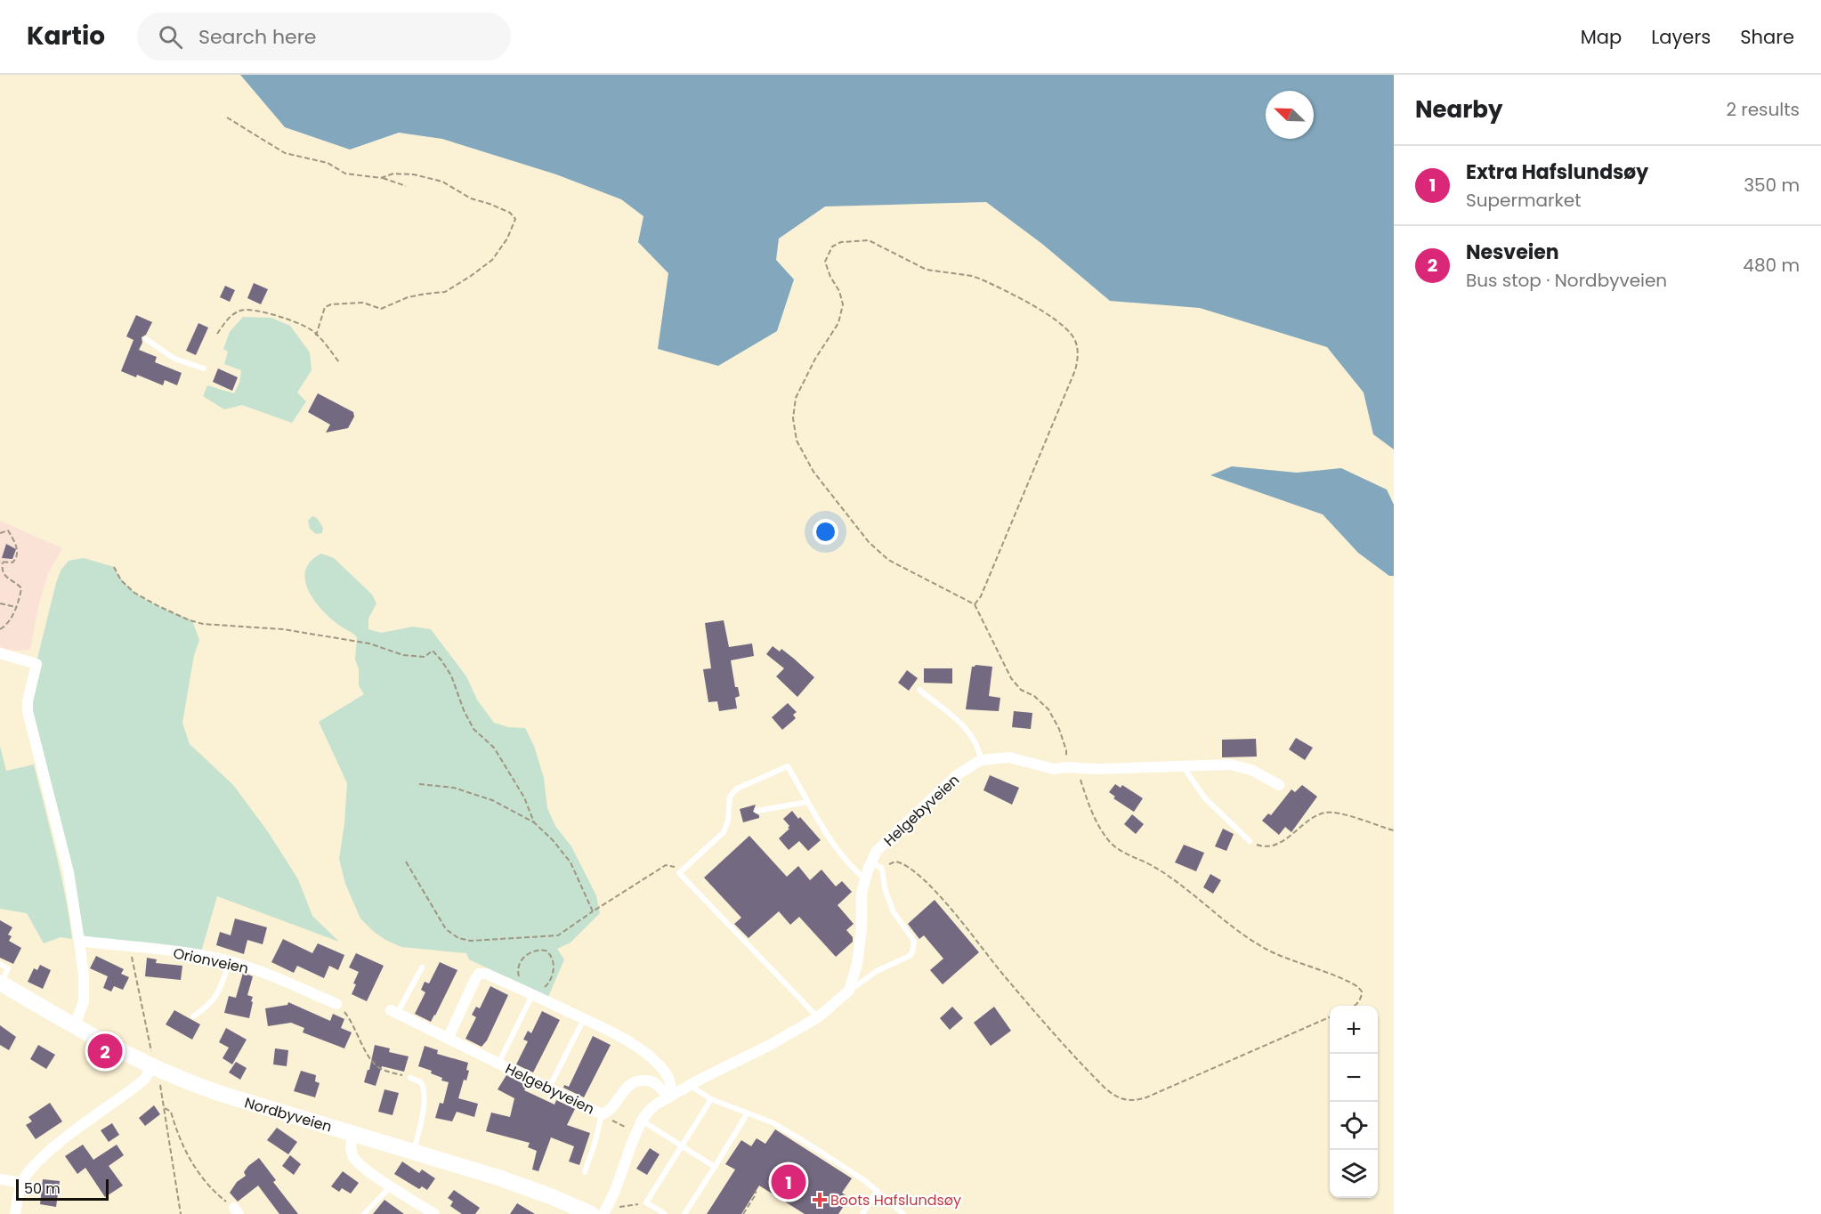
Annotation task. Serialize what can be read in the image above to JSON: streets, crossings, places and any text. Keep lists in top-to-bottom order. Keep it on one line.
{"streets":{"main road":["Nordbyveien"],"street":["Helgebyveien","Orionveien"]},"places":{"health":["Boots Hafslundsøy"]},"scale_bar":"50 m","north":"top left","page":{"header":"Kartio","search":"Search here","nav":["Map","Layers","Share"],"heading":["Nearby","2 results"],"list":[{"mark":"1","name":"Extra Hafslundsøy","note":"Supermarket","value":"350 m"},{"mark":"2","name":"Nesveien","note":"Bus stop · Nordbyveien","value":"480 m"}],"map_buttons":["+","−"],"pins":["2","1"],"scale":"50 m"}}
